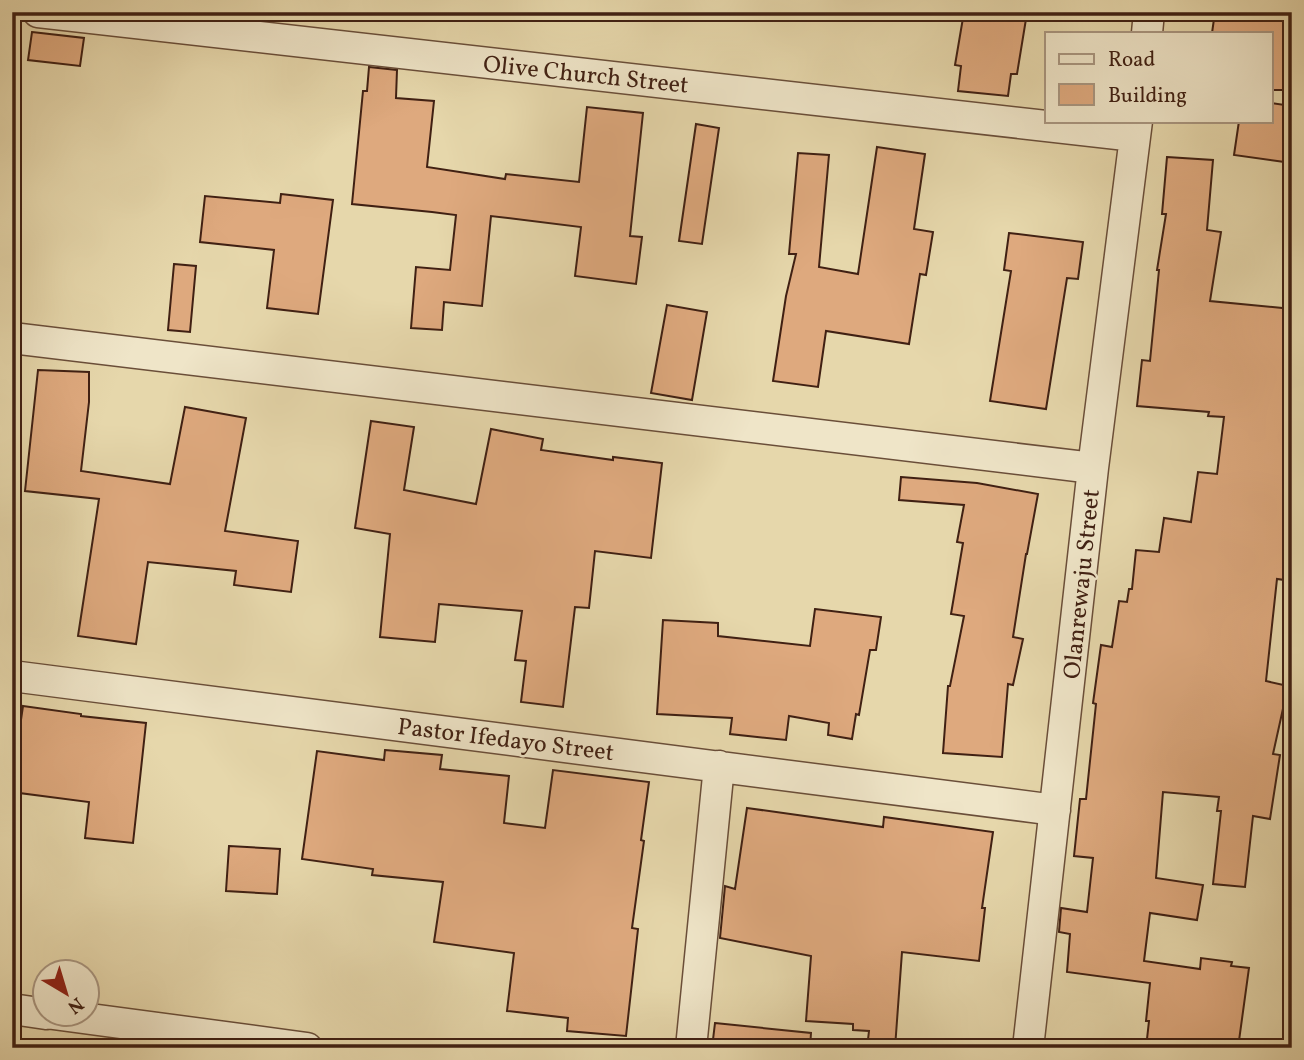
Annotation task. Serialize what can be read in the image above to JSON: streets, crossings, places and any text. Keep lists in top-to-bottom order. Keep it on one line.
{"streets":{"street":["Olive Church Street","Olanrewaju Street","Pastor Ifedayo Street"]},"crossings":[["Olive Church Street","Olanrewaju Street"],["Olanrewaju Street","Pastor Ifedayo Street"]],"legend":["Road","Building"],"north":"bottom right"}
